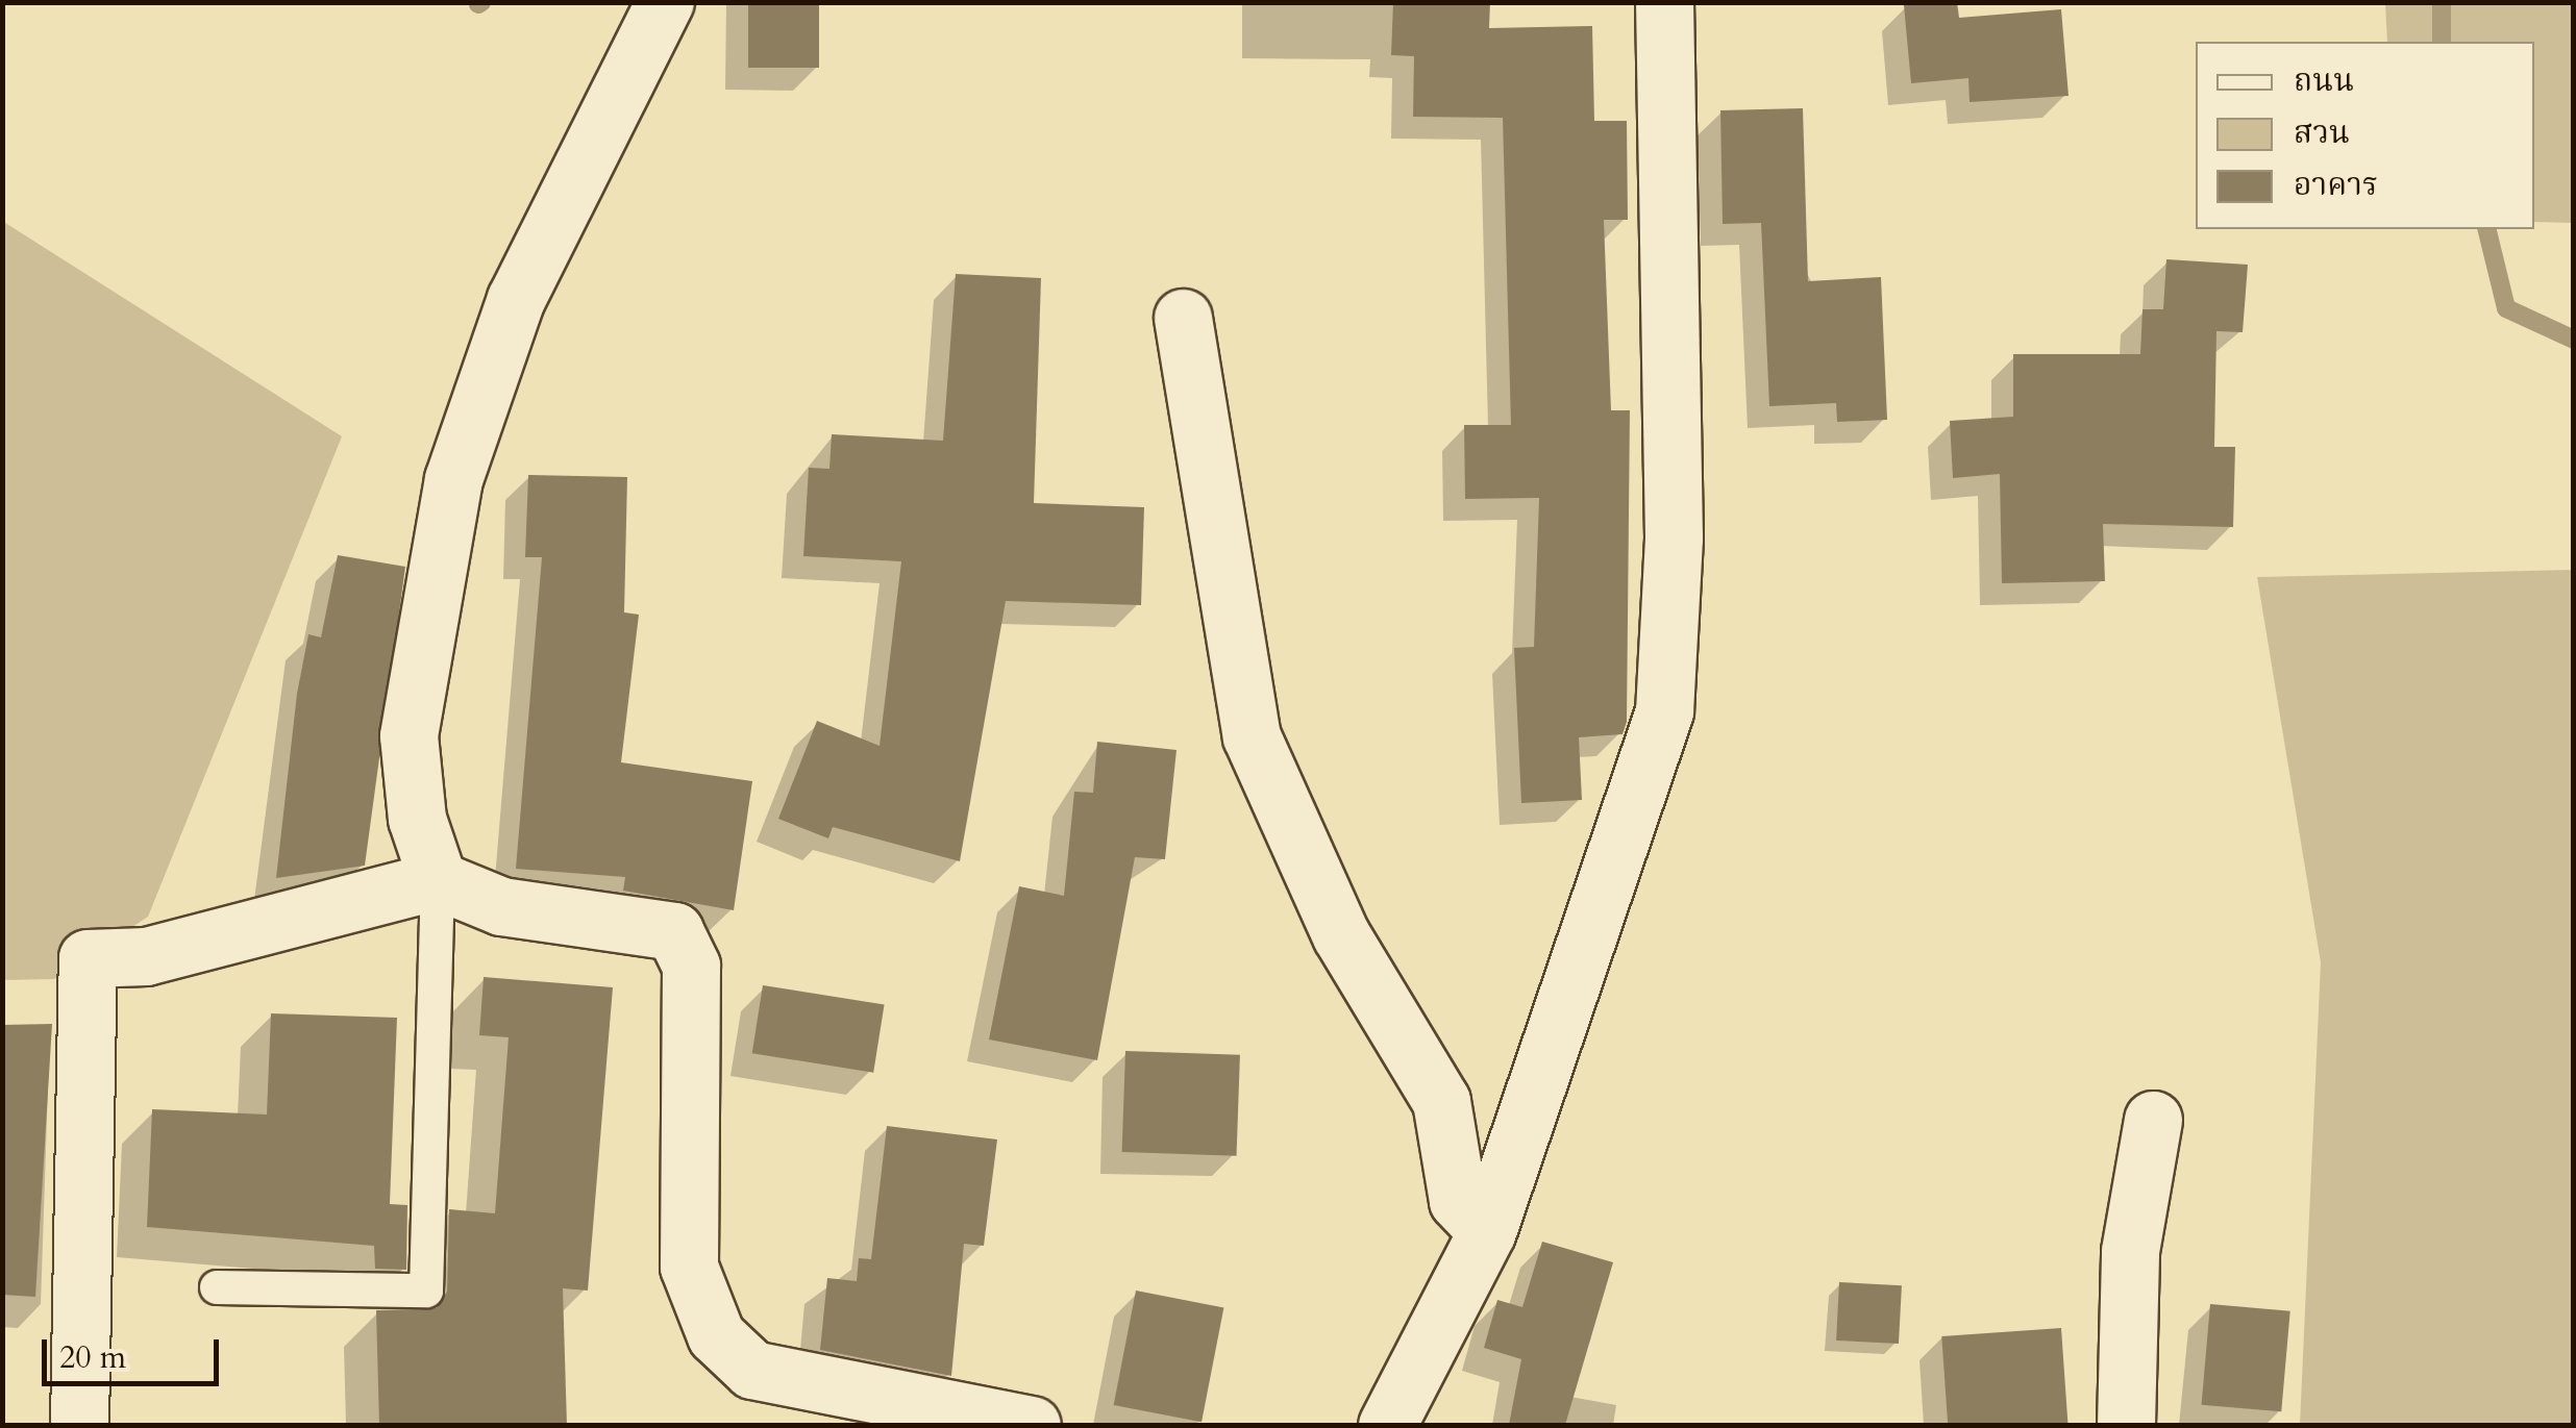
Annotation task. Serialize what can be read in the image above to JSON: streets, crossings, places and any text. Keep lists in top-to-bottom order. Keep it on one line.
{"legend":["ถนน","สวน","อาคาร"],"scale_bar":"20 m"}
